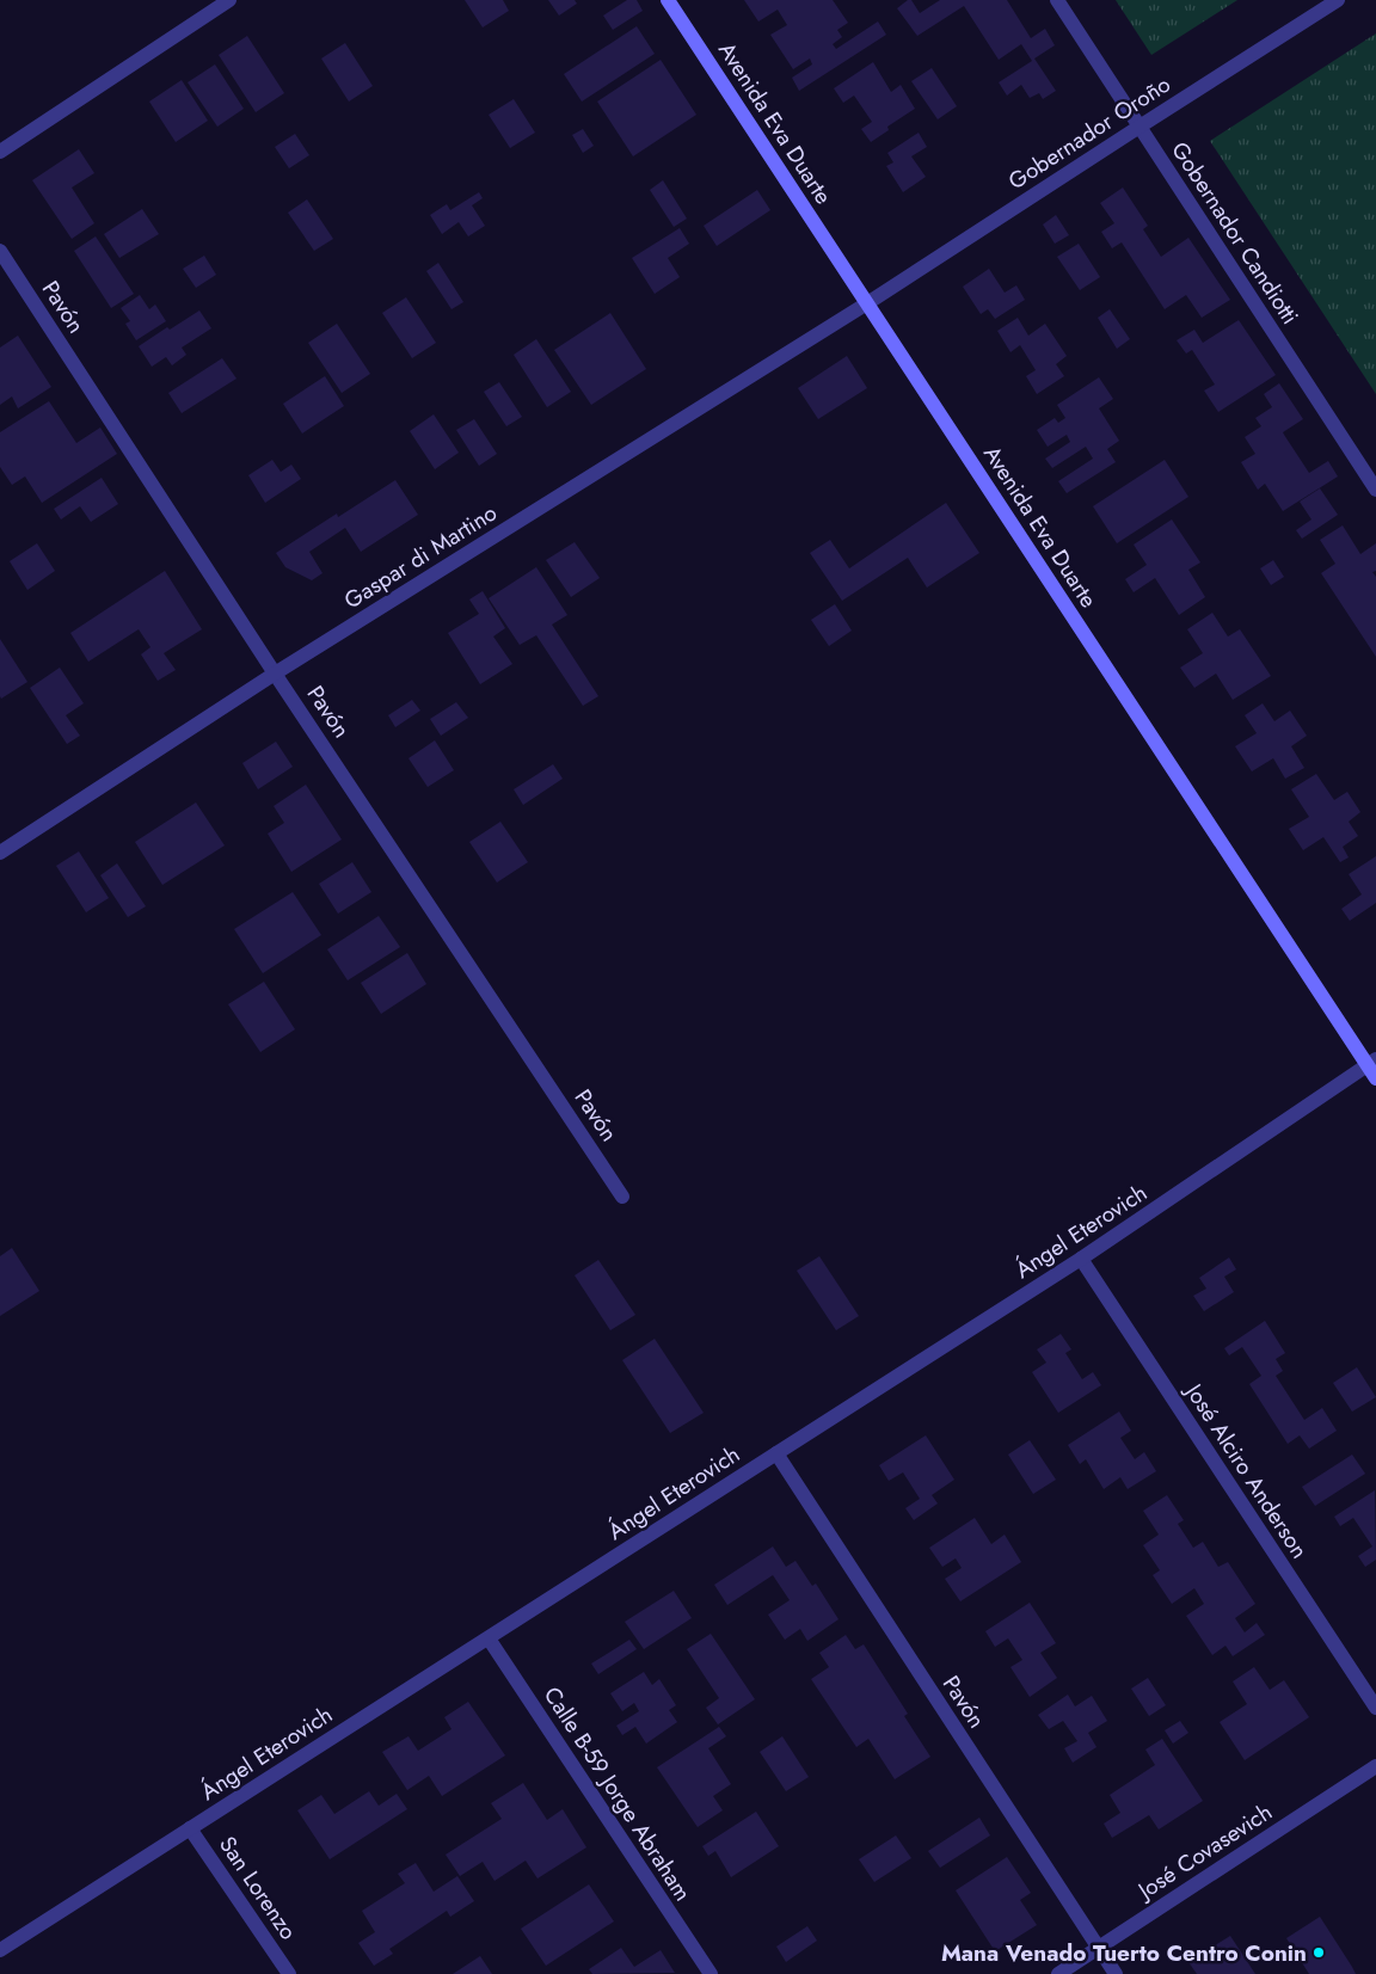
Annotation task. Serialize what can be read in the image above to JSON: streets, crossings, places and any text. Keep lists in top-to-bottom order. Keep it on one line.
{"streets":{"main road":["Avenida Eva Duarte"],"street":["Gobernador Oroño","Gobernador Candiotti","Pavón","Gaspar di Martino","Ángel Eterovich","José Alciro Anderson","Calle B-59 Jorge Abraham","José Covasevich","San Lorenzo"]},"crossings":[["Avenida Eva Duarte","Gobernador Oroño"],["Avenida Eva Duarte","Gaspar di Martino"],["Avenida Eva Duarte","Ángel Eterovich"],["Gobernador Oroño","Gobernador Candiotti"],["Gobernador Oroño","Gaspar di Martino"],["Pavón","Gaspar di Martino"],["Pavón","Ángel Eterovich"],["Pavón","José Covasevich"],["Ángel Eterovich","José Alciro Anderson"],["Ángel Eterovich","Calle B-59 Jorge Abraham"],["Ángel Eterovich","San Lorenzo"]],"places":["Mana Venado Tuerto Centro Conin"]}
